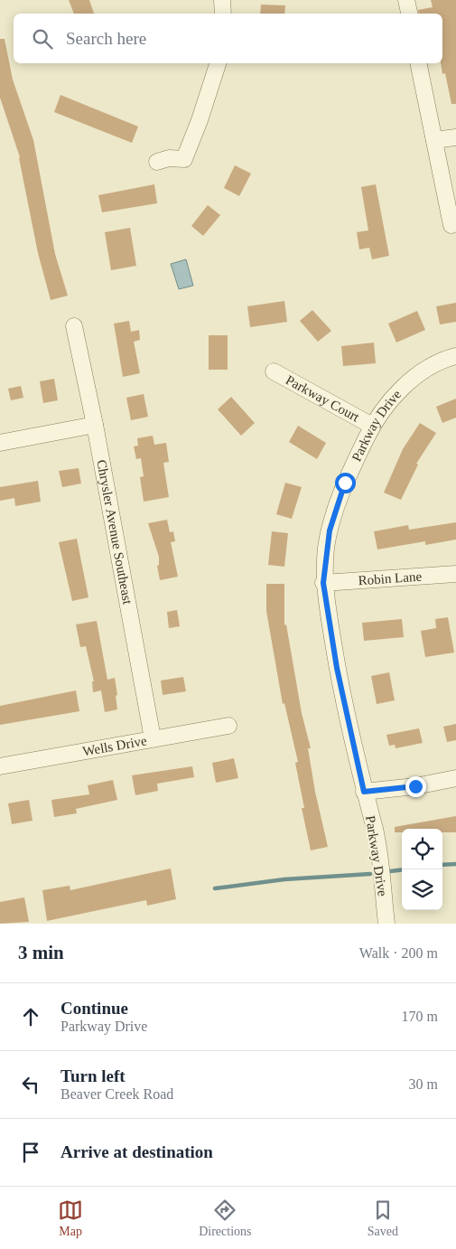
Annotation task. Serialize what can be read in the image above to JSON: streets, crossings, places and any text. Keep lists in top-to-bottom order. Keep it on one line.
{"streets":{"street":["Parkway Court","Parkway Drive","Chrysler Avenue Southeast","Robin Lane","Wells Drive"]},"crossings":[["Parkway Court","Parkway Drive"],["Parkway Drive","Robin Lane"],["Chrysler Avenue Southeast","Wells Drive"]],"page":{"search":"Search here","heading":["3 min","Walk · 200 m"],"list":[["Continue","Parkway Drive","170 m"],["Turn left","Beaver Creek Road","30 m"],"Arrive at destination"],"nav":["Map","Directions","Saved"]}}
